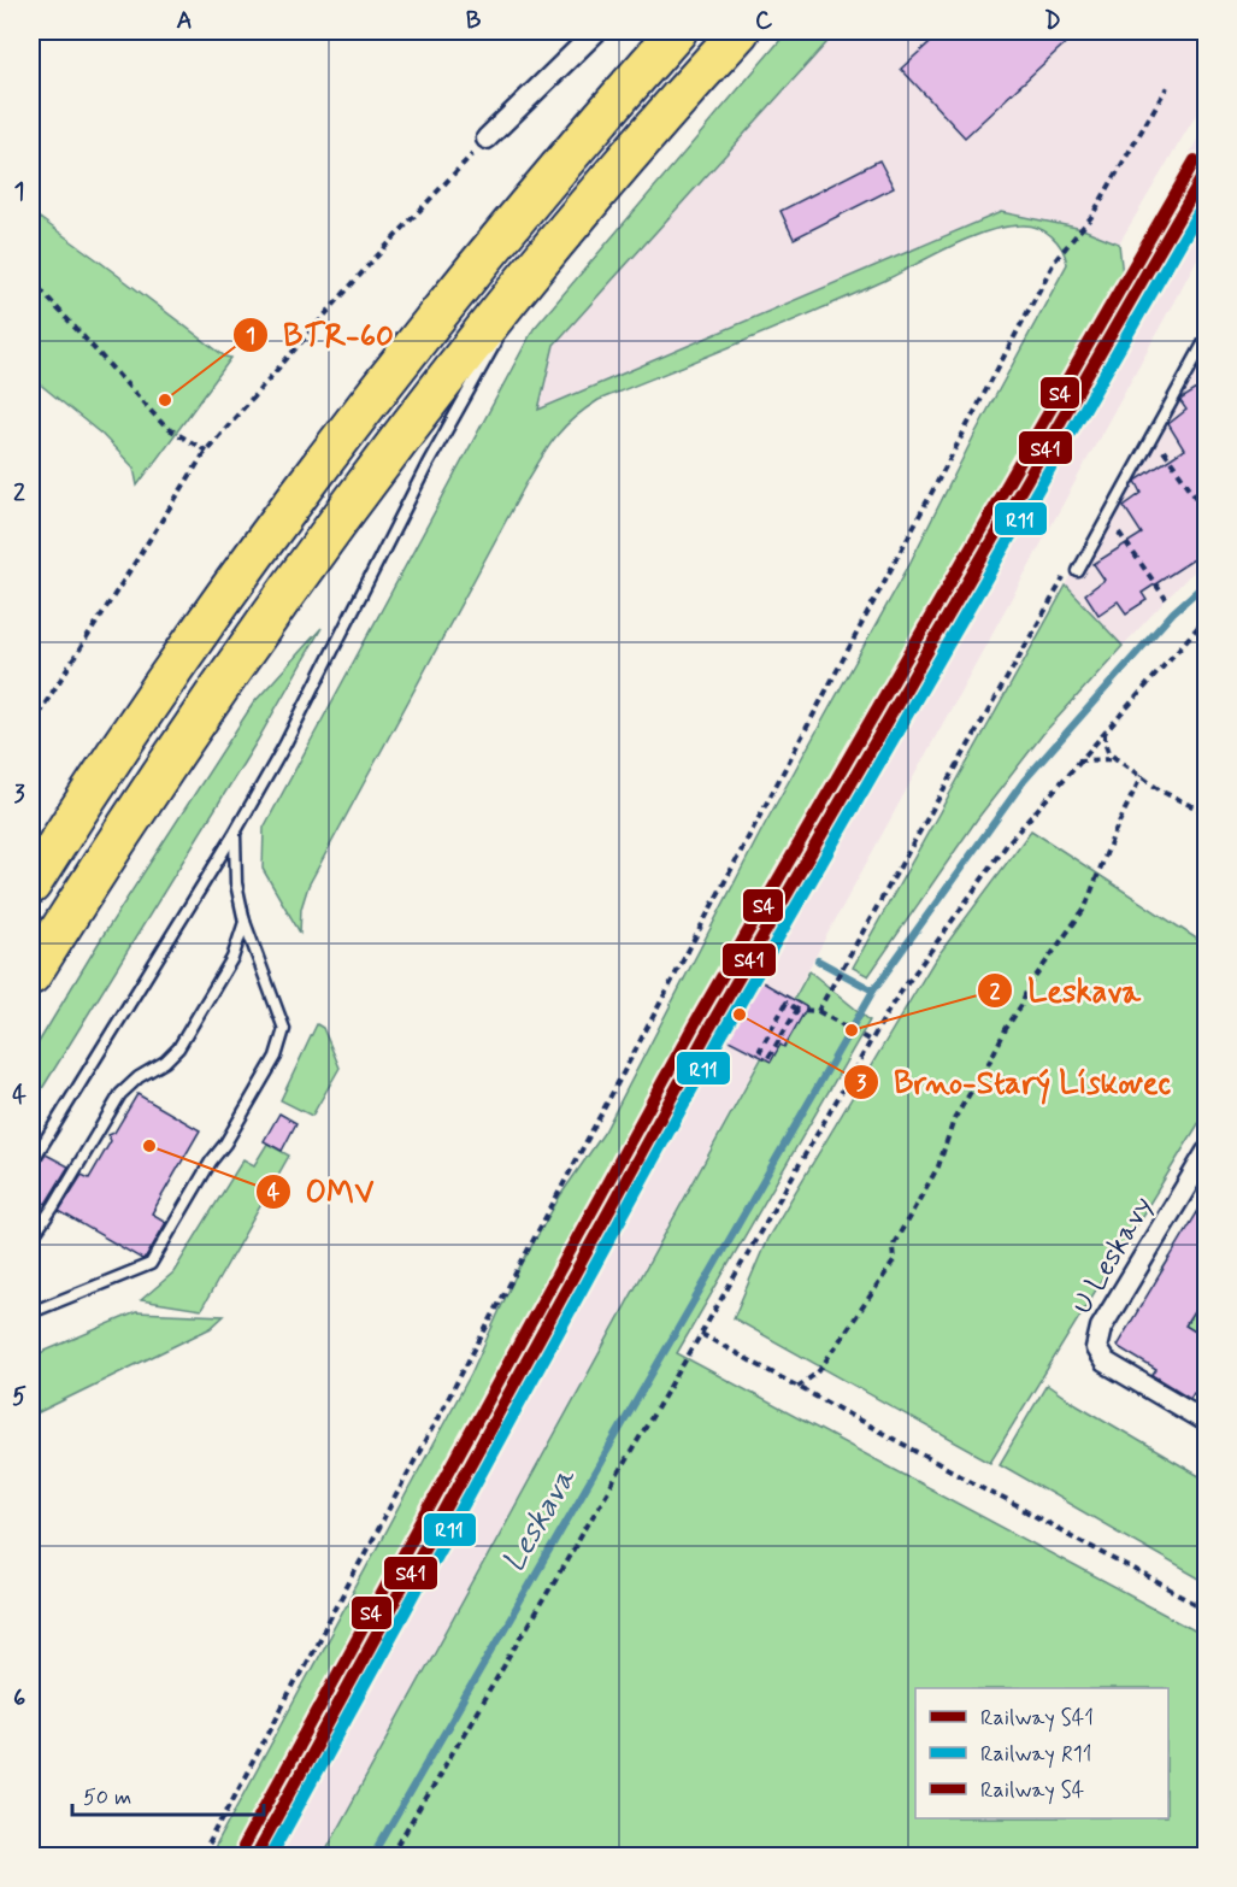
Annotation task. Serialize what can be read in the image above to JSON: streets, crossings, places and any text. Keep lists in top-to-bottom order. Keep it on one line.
{"streets":{"street":["U Leskavy"]},"water":["Leskava"],"places":["BTR-60","Brno-Starý Lískovec","Leskava","OMV"],"lines":["rail line S4","rail line S41","rail line R11"],"legend":["Railway S41","Railway R11","Railway S4"],"scale_bar":"50 m","grid":{"columns":["A","B","C","D"],"rows":["1","2","3","4","5","6"]}}
